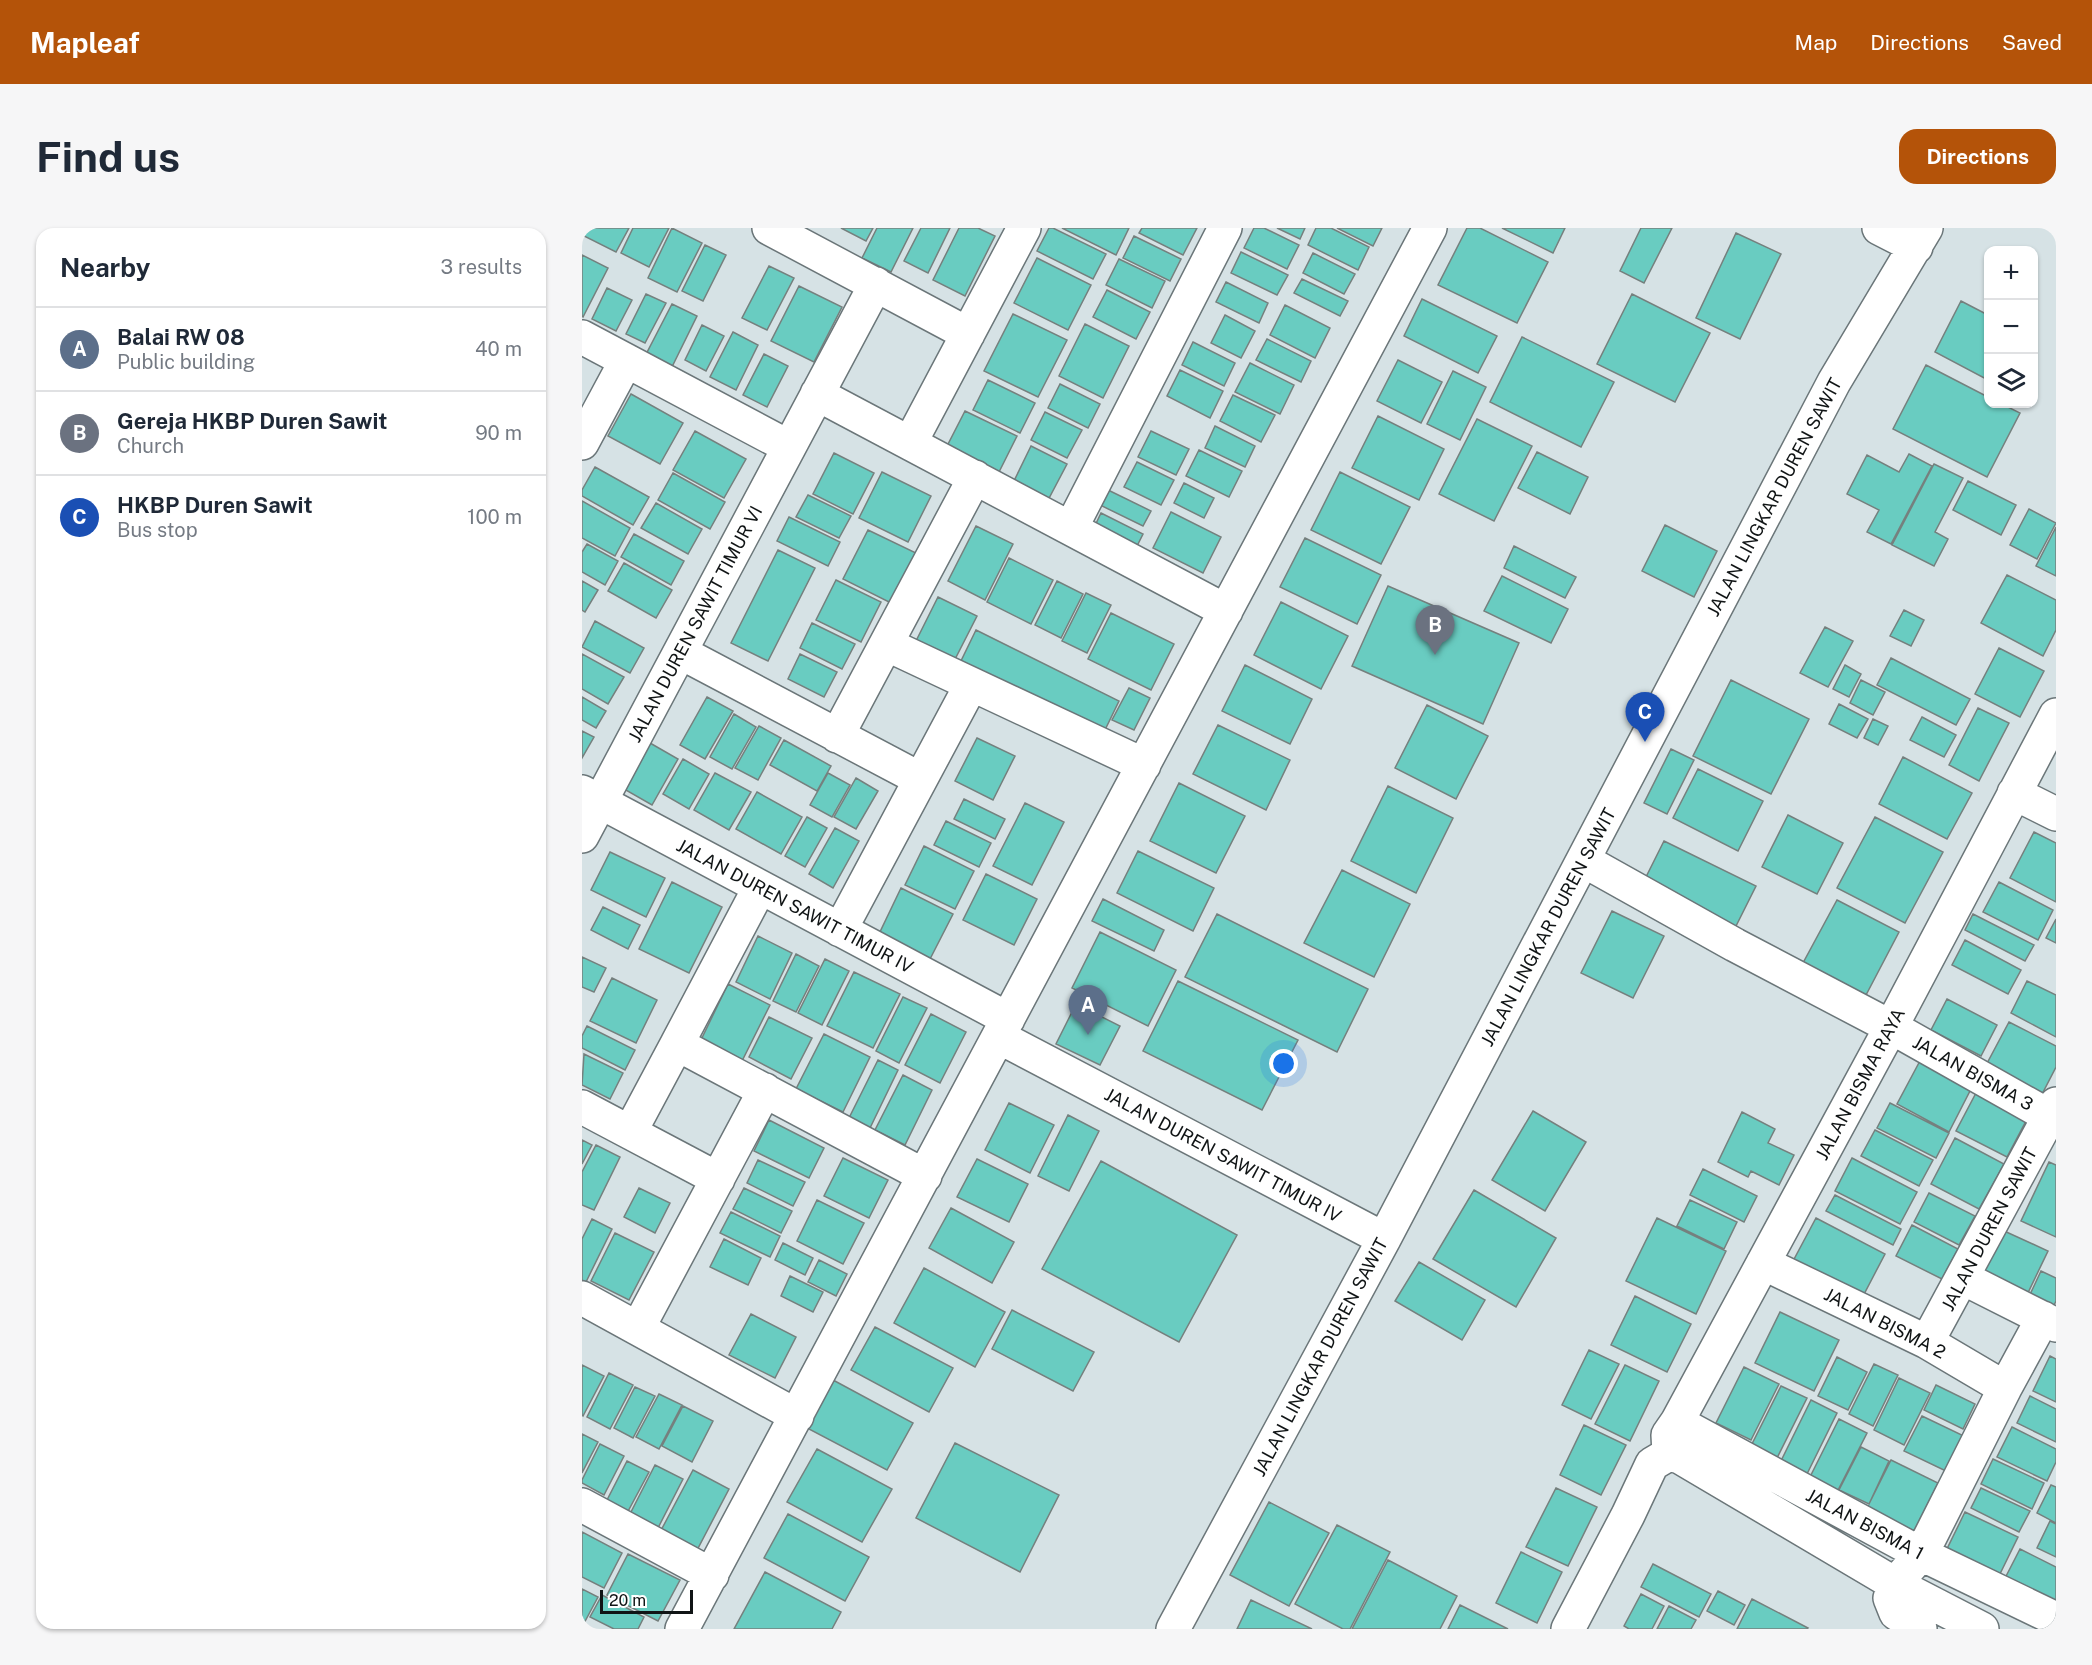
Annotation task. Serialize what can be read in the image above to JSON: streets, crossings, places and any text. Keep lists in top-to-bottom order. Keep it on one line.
{"streets":{"street":["JALAN LINGKAR DUREN SAWIT","JALAN DUREN SAWIT TIMUR VI","JALAN DUREN SAWIT TIMUR IV","JALAN BISMA 3","JALAN BISMA RAYA","JALAN DUREN SAWIT","JALAN BISMA 2","JALAN BISMA 1"]},"crossings":[["JALAN LINGKAR DUREN SAWIT","JALAN DUREN SAWIT TIMUR IV"],["JALAN LINGKAR DUREN SAWIT","JALAN BISMA 3"],["JALAN DUREN SAWIT TIMUR VI","JALAN DUREN SAWIT TIMUR IV"],["JALAN BISMA 3","JALAN BISMA RAYA"],["JALAN BISMA 3","JALAN DUREN SAWIT"],["JALAN BISMA RAYA","JALAN BISMA 2"],["JALAN BISMA RAYA","JALAN BISMA 1"],["JALAN DUREN SAWIT","JALAN BISMA 2"]],"scale_bar":"20 m","page":{"header":"Mapleaf","nav":["Map","Directions","Saved"],"buttons":"Directions","title":"Find us","heading":["Nearby","3 results"],"map_buttons":["+","−"],"list":[{"mark":"A","name":"Balai RW 08","note":"Public building","value":"40 m"},{"mark":"B","name":"Gereja HKBP Duren Sawit","note":"Church","value":"90 m"},{"mark":"C","name":"HKBP Duren Sawit","note":"Bus stop","value":"100 m"}],"pins":["B","C","A"],"scale":"20 m"}}
